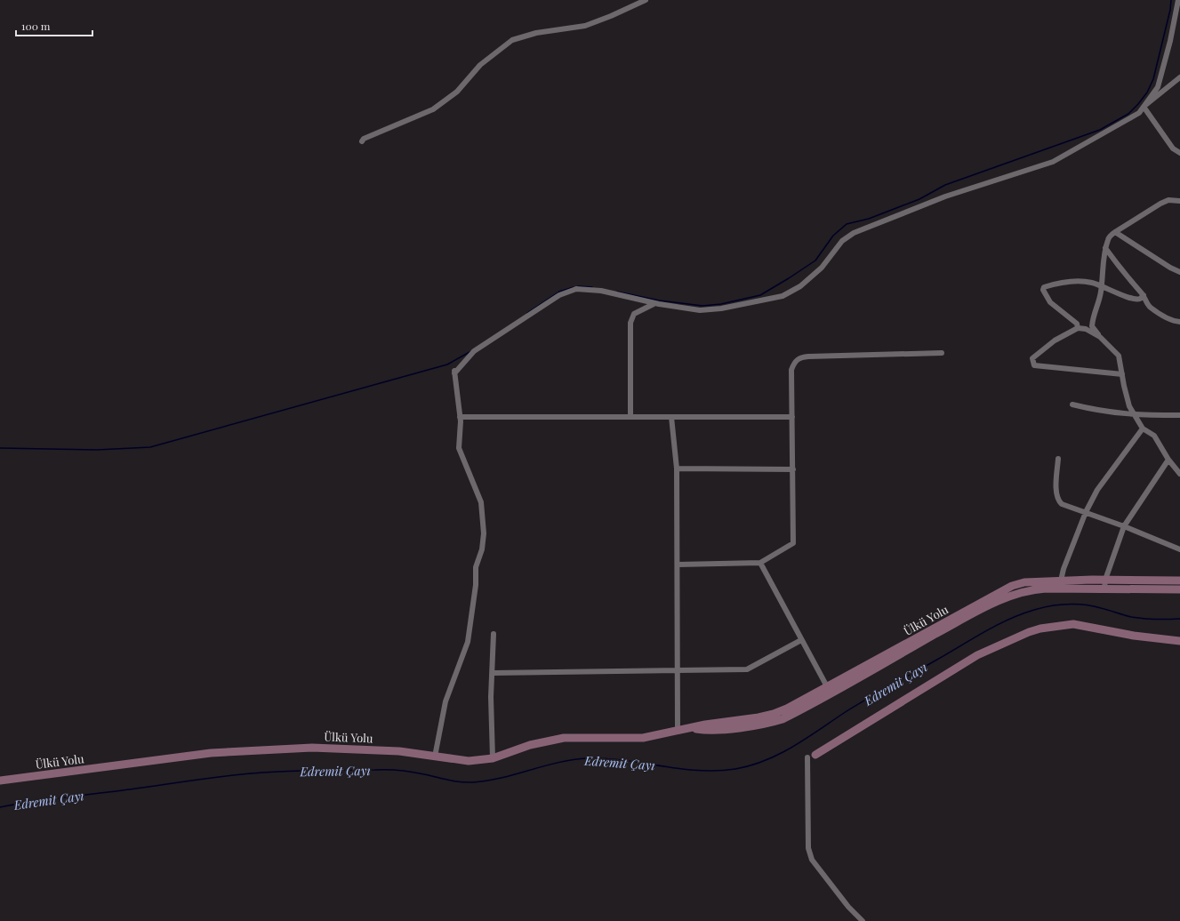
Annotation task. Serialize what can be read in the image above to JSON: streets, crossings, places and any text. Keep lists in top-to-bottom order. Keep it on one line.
{"streets":{"main road":["Ülkü Yolu"]},"water":["Edremit Çayı"],"scale_bar":"100 m"}
